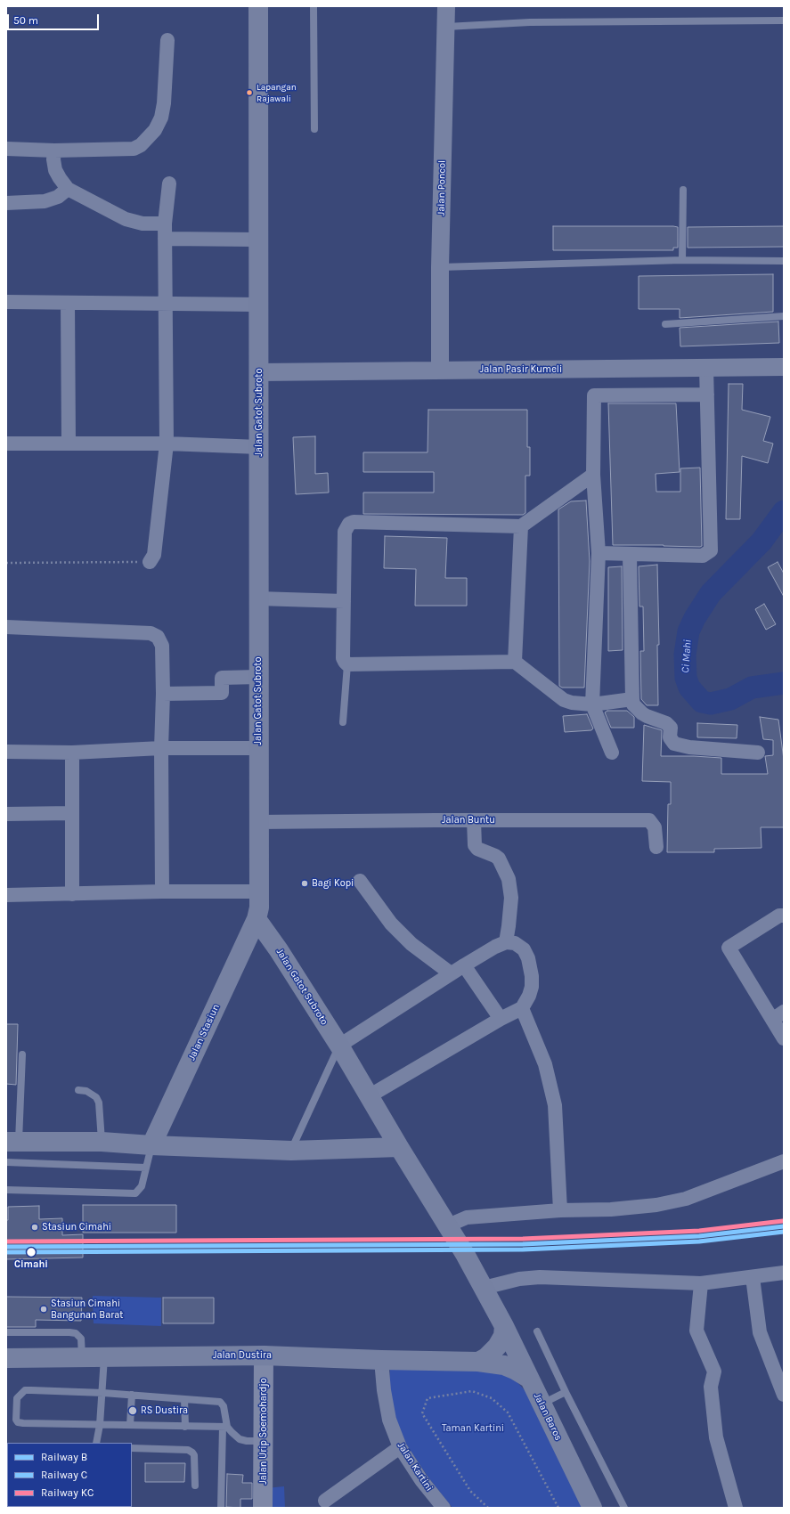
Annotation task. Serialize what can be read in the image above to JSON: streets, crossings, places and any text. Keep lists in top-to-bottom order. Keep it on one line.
{"streets":{"main road":["Jalan Gatot Subroto","Jalan Stasiun","Jalan Dustira","Jalan Baros","Jalan Urip Soemohardjo"],"street":["Jalan Poncol","Jalan Pasir Kumeli","Jalan Buntu","Jalan Kartini"]},"crossings":[["Jalan Poncol","Jalan Pasir Kumeli"],["Jalan Pasir Kumeli","Jalan Gatot Subroto"],["Jalan Gatot Subroto","Jalan Buntu"],["Jalan Gatot Subroto","Jalan Stasiun"],["Jalan Gatot Subroto","Jalan Baros"],["Jalan Dustira","Jalan Baros"],["Jalan Dustira","Jalan Urip Soemohardjo"],["Jalan Dustira","Jalan Kartini"]],"water":["Ci Mahi"],"parks":["Taman Kartini"],"places":["Lapangan Rajawali","Bagi Kopi","Stasiun Cimahi","Cimahi","Stasiun Cimahi Bangunan Barat","RS Dustira"],"lines":["rail line KC","rail line B","rail line C"],"legend":["Railway B","Railway C","Railway KC"],"scale_bar":"50 m"}
